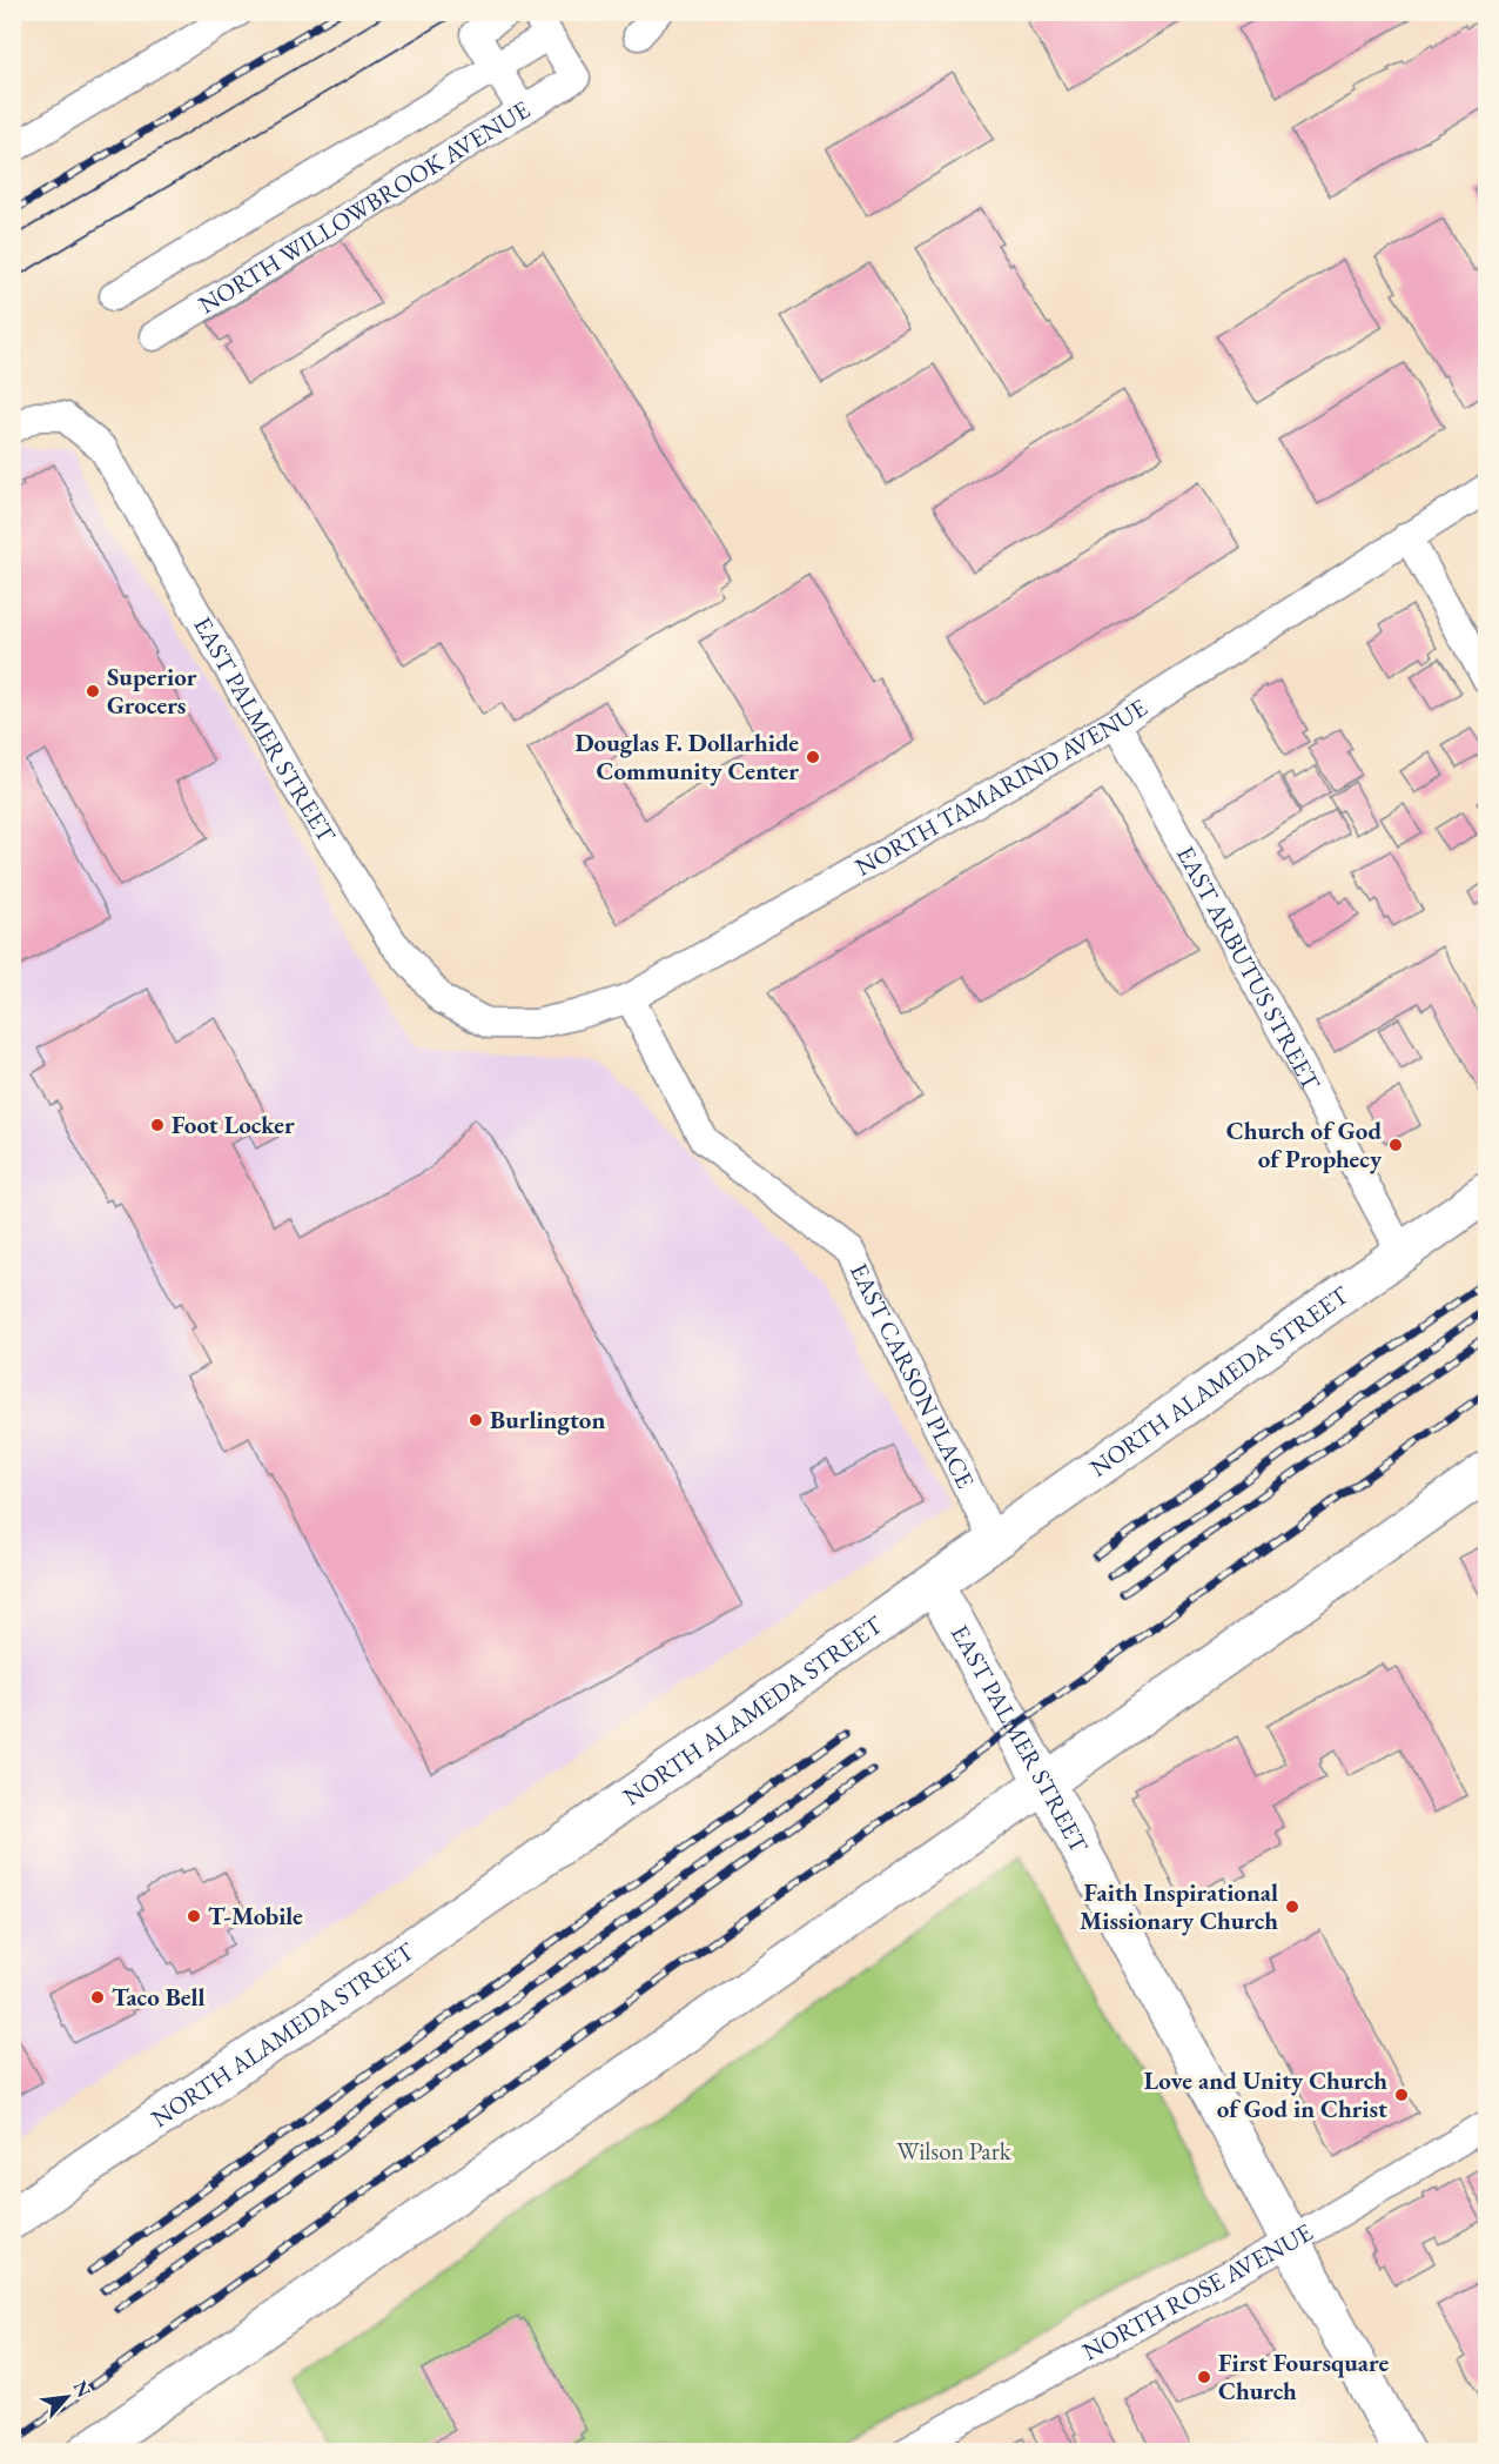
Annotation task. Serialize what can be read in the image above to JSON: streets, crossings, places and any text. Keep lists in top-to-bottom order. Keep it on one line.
{"streets":{"main road":["EAST PALMER STREET","NORTH ALAMEDA STREET"],"street":["NORTH WILLOWBROOK AVENUE","NORTH TAMARIND AVENUE","EAST ARBUTUS STREET","EAST CARSON PLACE","NORTH ROSE AVENUE"]},"crossings":[["EAST PALMER STREET","NORTH TAMARIND AVENUE"],["EAST PALMER STREET","NORTH ALAMEDA STREET"],["EAST PALMER STREET","NORTH ROSE AVENUE"],["NORTH TAMARIND AVENUE","EAST ARBUTUS STREET"],["NORTH TAMARIND AVENUE","EAST CARSON PLACE"],["EAST ARBUTUS STREET","NORTH ALAMEDA STREET"],["EAST CARSON PLACE","NORTH ALAMEDA STREET"]],"parks":["Wilson Park"],"places":["Superior Grocers","Douglas F. Dollarhide Community Center","Foot Locker","Church of God of Prophecy","Burlington","Faith Inspirational Missionary Church","T-Mobile","Taco Bell","Love and Unity Church of God in Christ","First Foursquare Church"],"north":"top right"}
